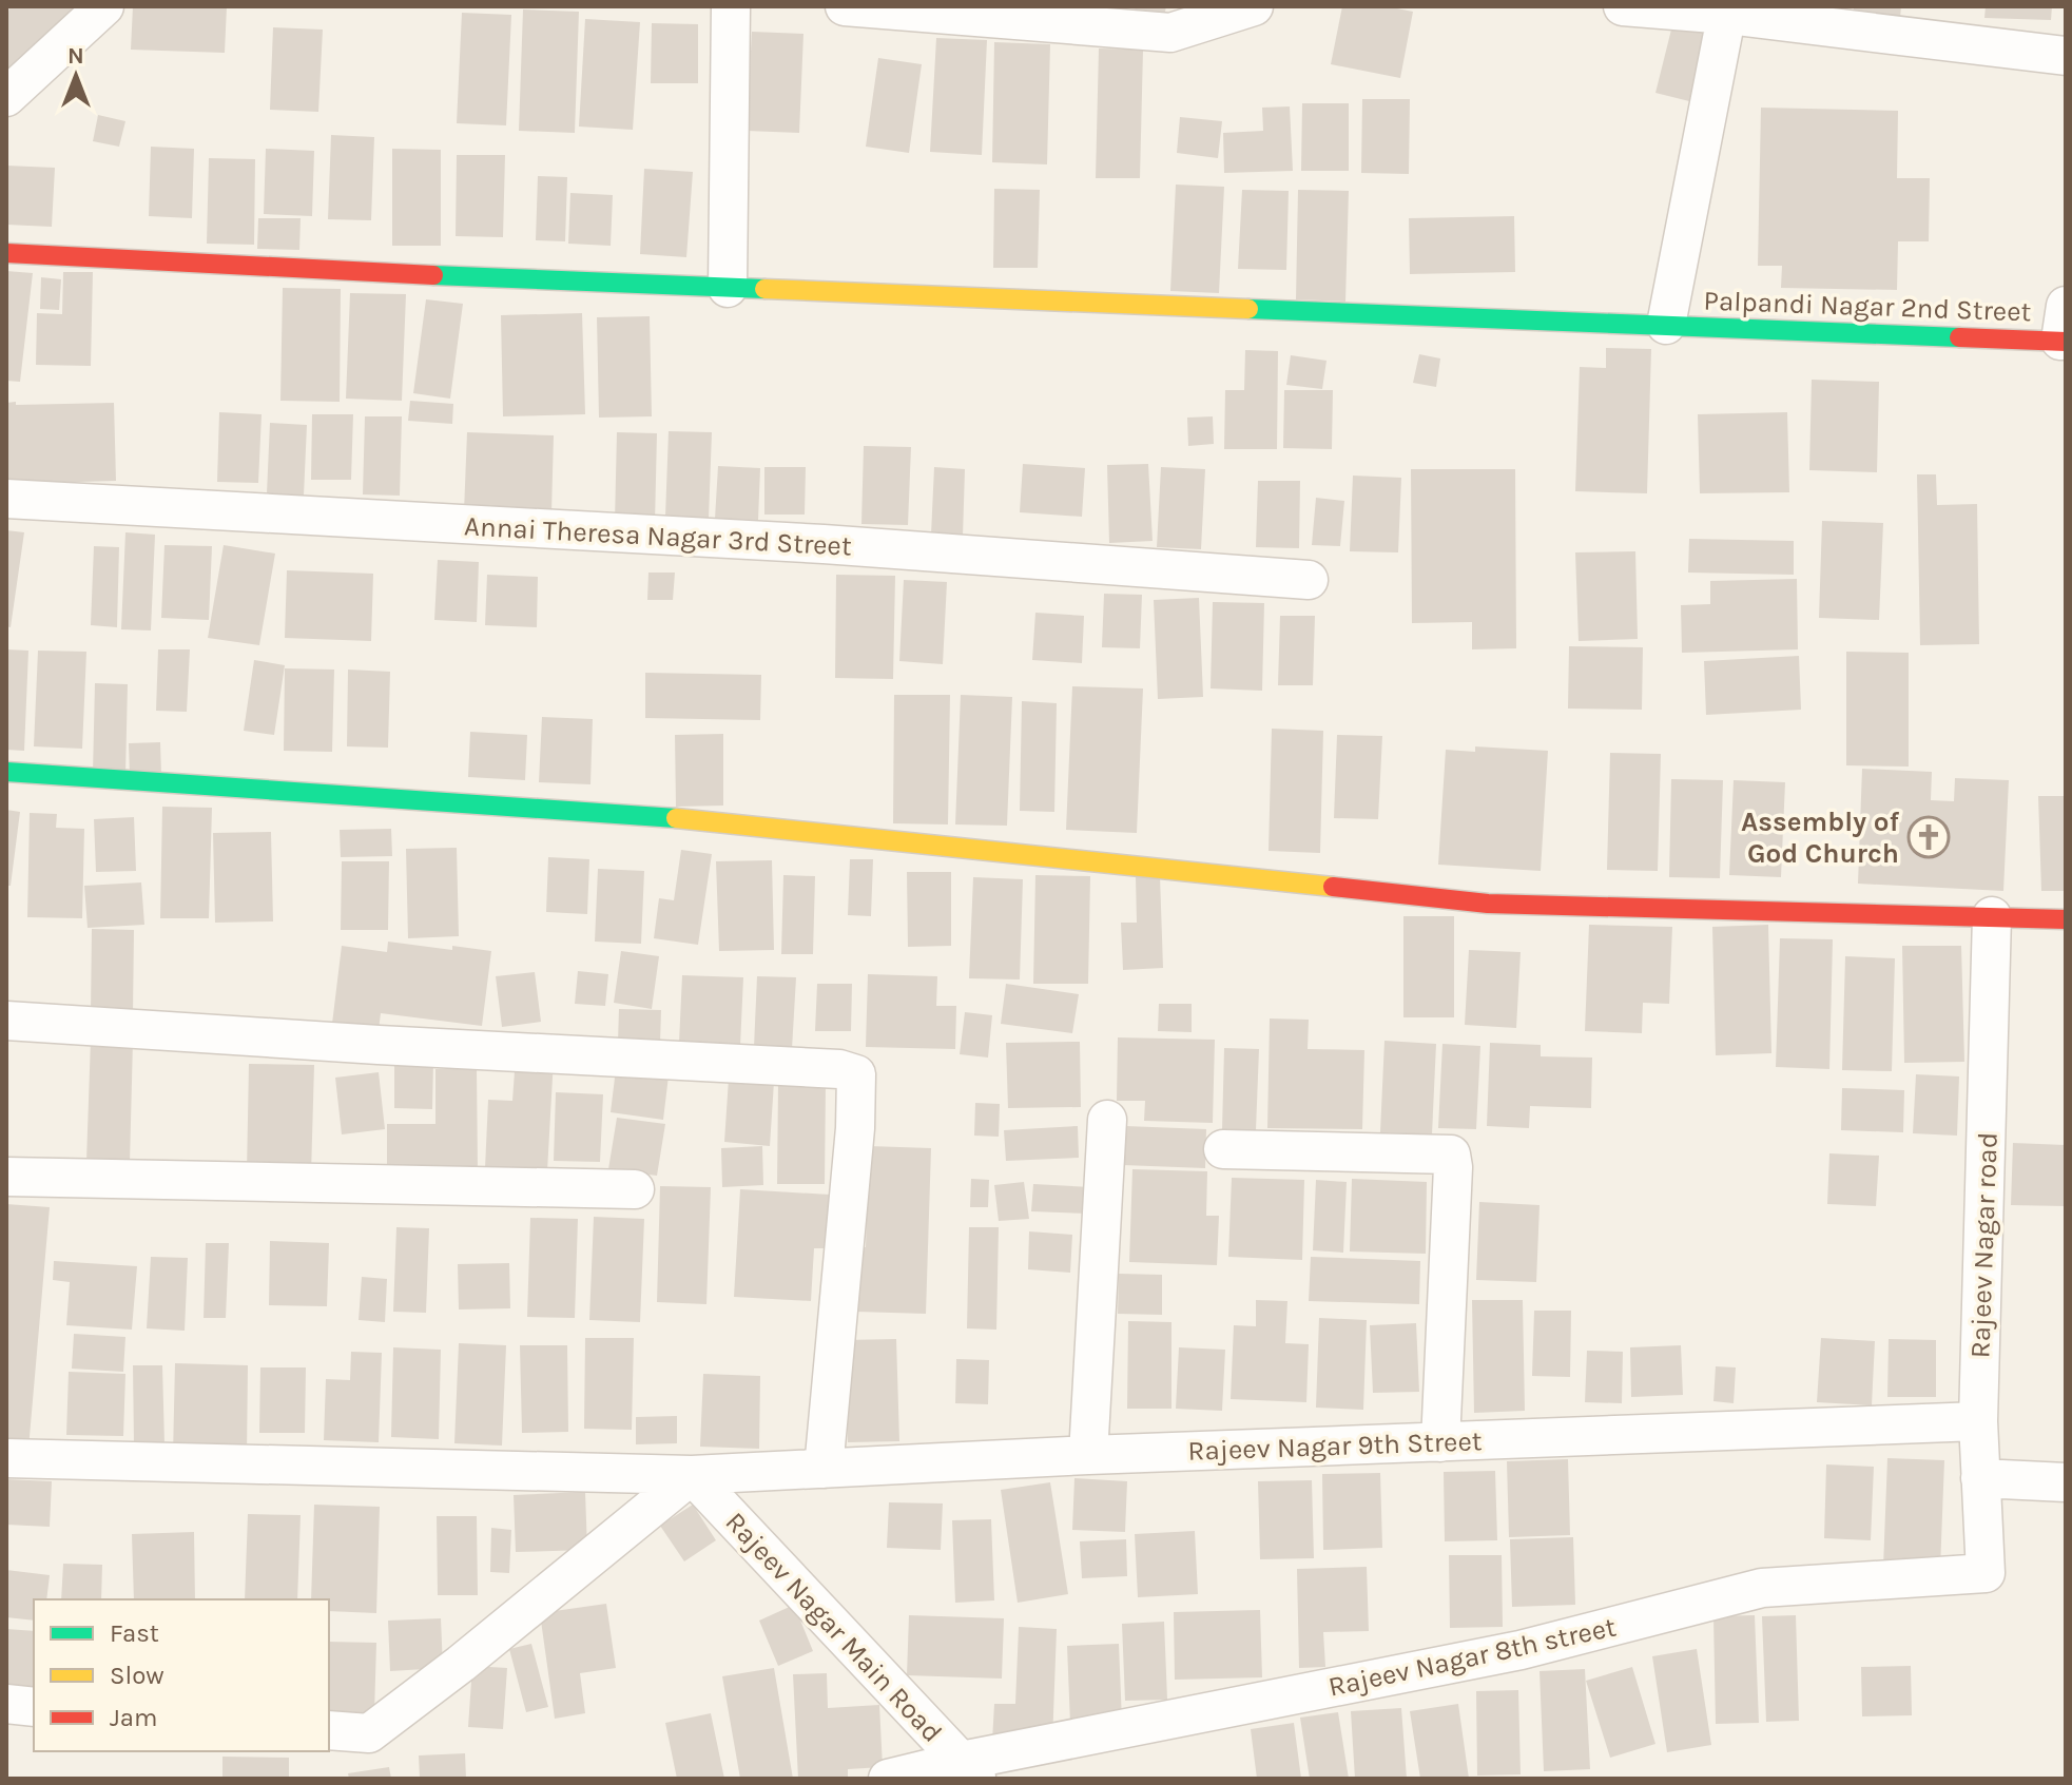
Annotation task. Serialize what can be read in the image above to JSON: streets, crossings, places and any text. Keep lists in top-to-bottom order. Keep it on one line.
{"streets":{"street":["Palpandi Nagar 2nd Street","Annai Theresa Nagar 3rd Street","Rajeev Nagar road","Rajeev Nagar 9th Street","Rajeev Nagar Main Road","Rajeev Nagar 8th street"]},"crossings":[["Rajeev Nagar road","Rajeev Nagar 9th Street"],["Rajeev Nagar road","Rajeev Nagar 8th street"],["Rajeev Nagar 9th Street","Rajeev Nagar Main Road"],["Rajeev Nagar Main Road","Rajeev Nagar 8th street"]],"places":{"church":["Assembly of God Church"]},"legend":["Fast","Slow","Jam"],"north":"top"}
